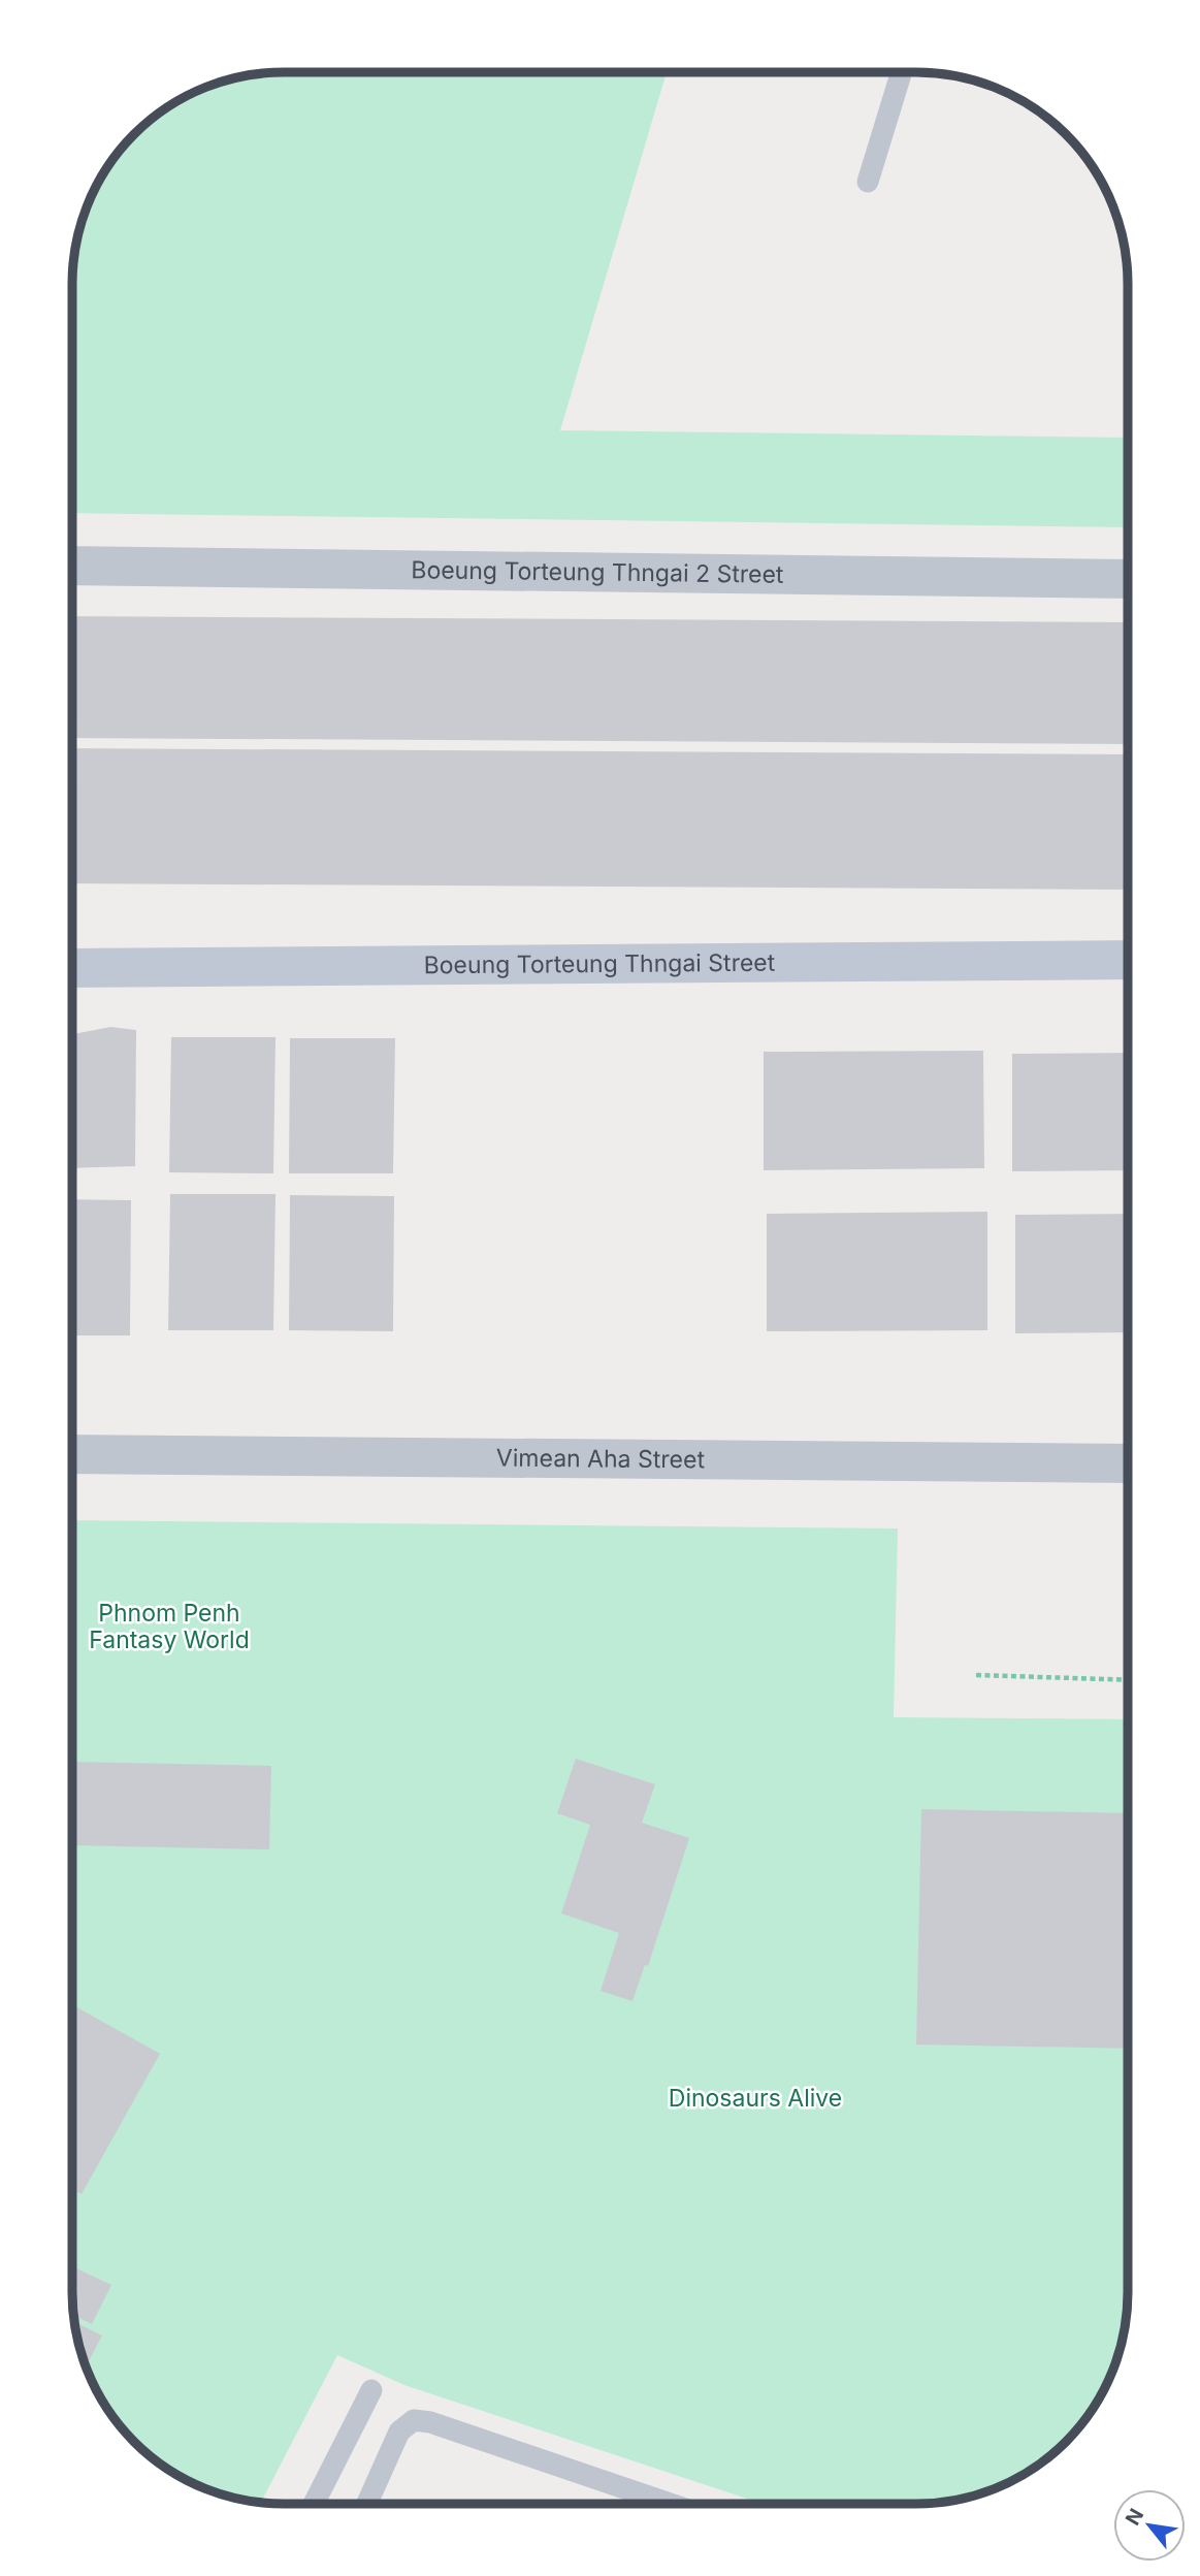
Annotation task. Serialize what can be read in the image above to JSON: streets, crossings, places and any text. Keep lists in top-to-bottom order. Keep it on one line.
{"streets":{"street":["Boeung Torteung Thngai 2 Street","Boeung Torteung Thngai Street","Vimean Aha Street"]},"parks":["Phnom Penh Fantasy World","Dinosaurs Alive"],"north":"top left"}
